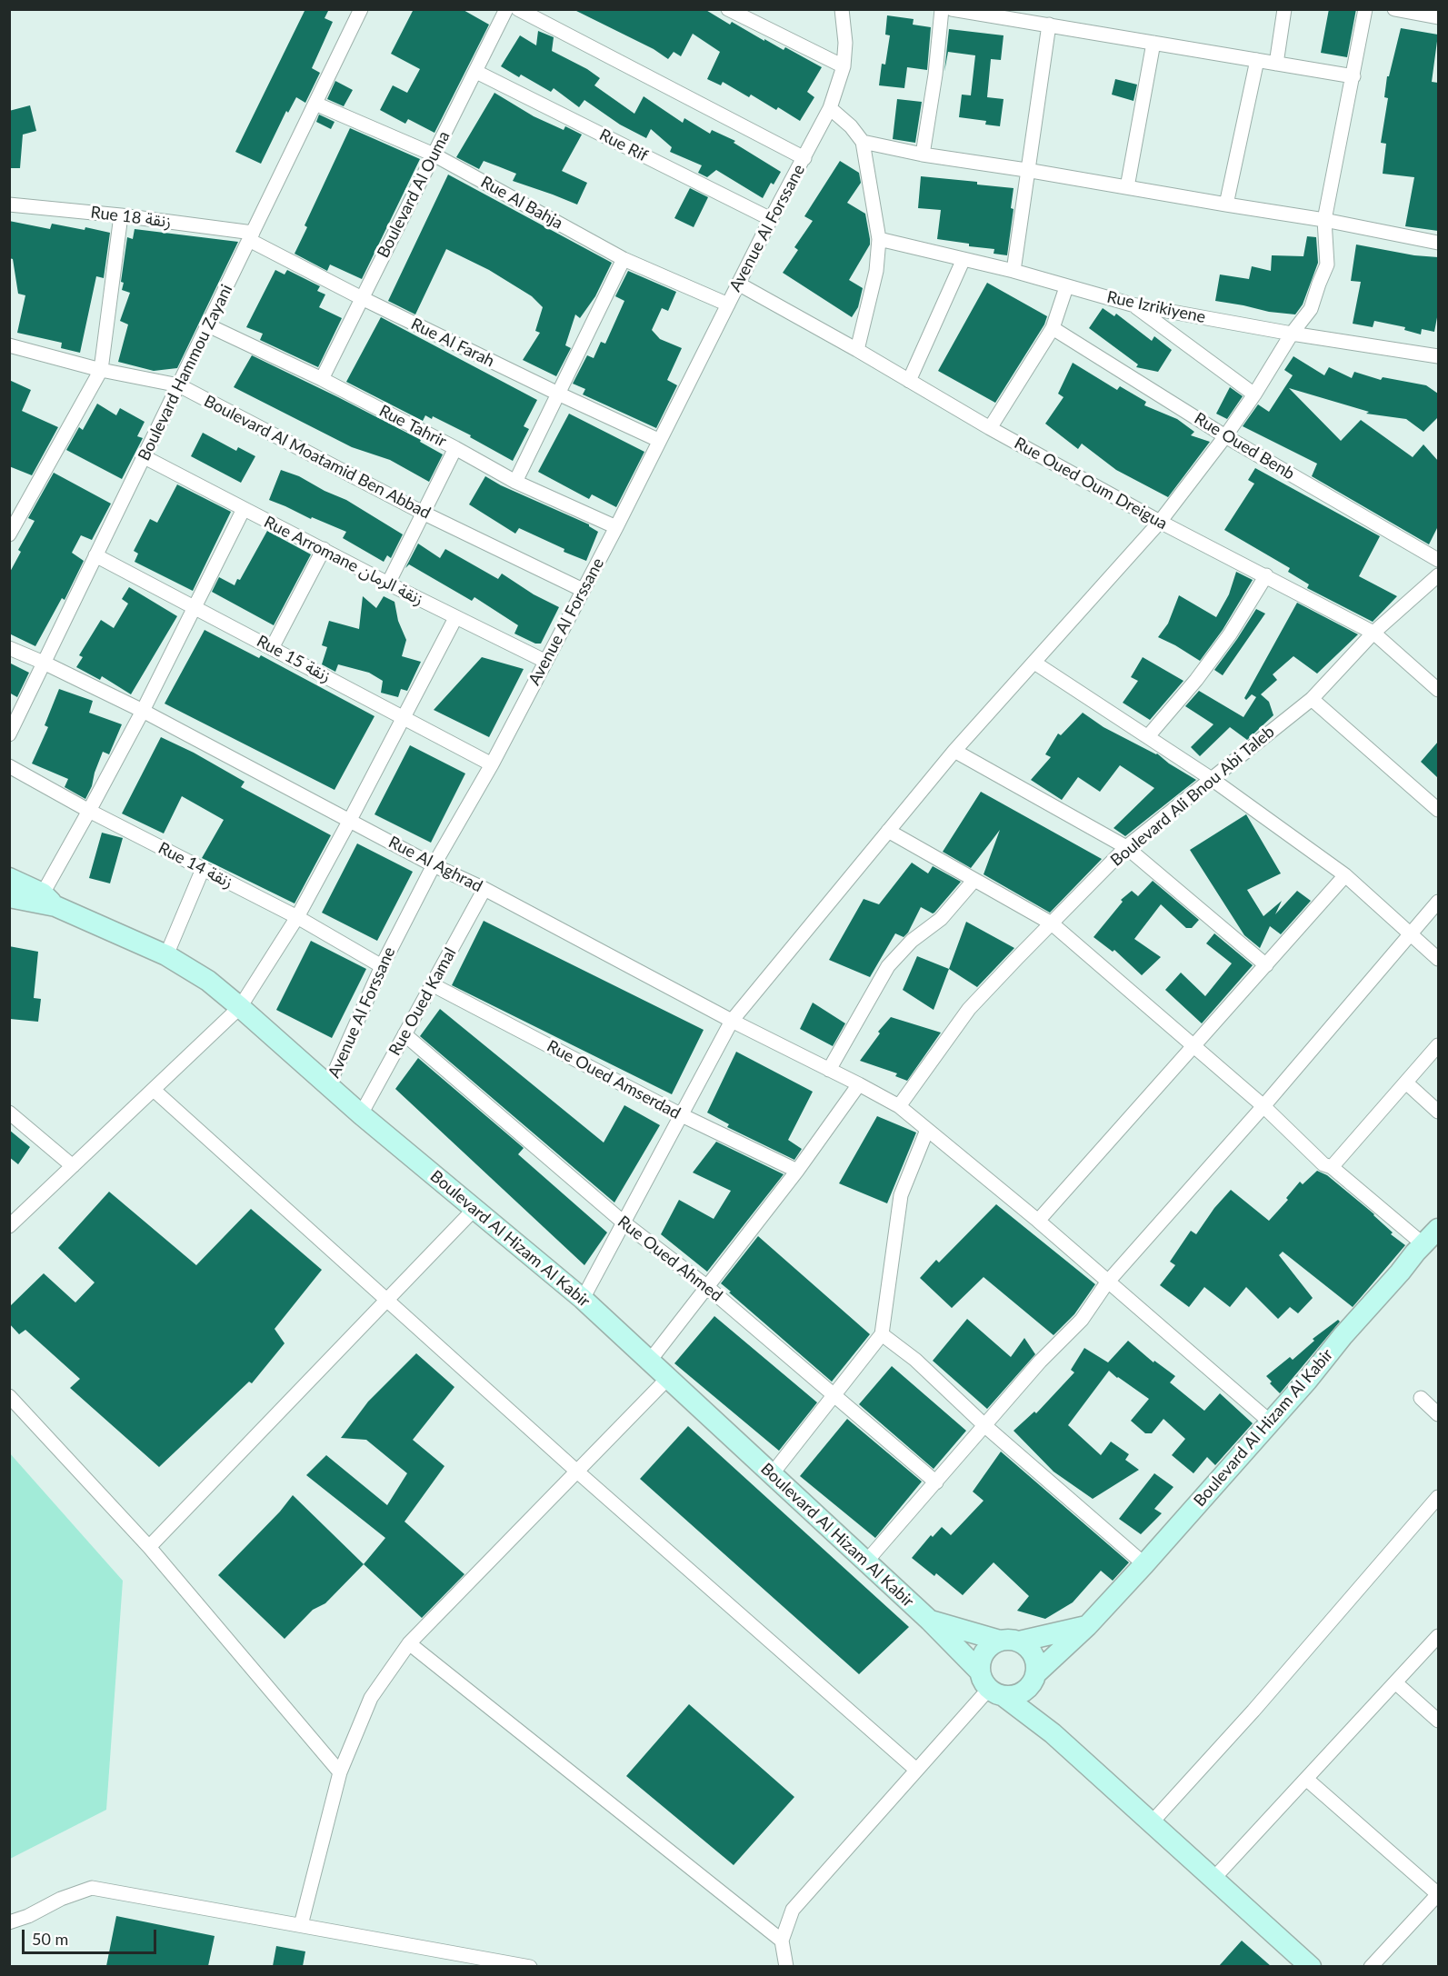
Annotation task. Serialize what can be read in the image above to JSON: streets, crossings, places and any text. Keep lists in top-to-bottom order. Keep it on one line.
{"streets":{"street":["Rue Rif","Boulevard Al Ouma","Rue Al Bahja","Rue 18 زنقة","Avenue Al Forssane","Rue Izrikiyene","Rue Al Farah","Boulevard Hammou Zayani","Rue Tahrir","Rue Oued Benb","Boulevard Al Moatamid Ben Abbad","Rue Oued Oum Dreigua","Rue Arromane زنقة الرمان","Rue 15 زنقة","Boulevard Ali Bnou Abi Taleb","Rue Al Aghrad","Rue 14 زنقة","Rue Oued Kamal","Rue Oued Amserdad","Boulevard Al Hizam Al Kabir","Rue Oued Ahmed"]},"crossings":[["Rue Rif","Boulevard Al Ouma"],["Rue Rif","Avenue Al Forssane"],["Boulevard Al Ouma","Rue Al Bahja"],["Boulevard Al Ouma","Rue Al Farah"],["Boulevard Al Ouma","Rue Tahrir"],["Rue Al Bahja","Avenue Al Forssane"],["Rue Al Bahja","Boulevard Hammou Zayani"],["Rue 18 زنقة","Rue Al Farah"],["Rue 18 زنقة","Boulevard Hammou Zayani"],["Avenue Al Forssane","Rue Al Farah"],["Avenue Al Forssane","Rue Tahrir"],["Avenue Al Forssane","Boulevard Al Moatamid Ben Abbad"],["Avenue Al Forssane","Rue Oued Oum Dreigua"],["Avenue Al Forssane","Rue Arromane زنقة الرمان"],["Avenue Al Forssane","Rue 15 زنقة"],["Avenue Al Forssane","Rue Al Aghrad"],["Avenue Al Forssane","Rue 14 زنقة"],["Avenue Al Forssane","Boulevard Al Hizam Al Kabir"],["Rue Al Farah","Boulevard Hammou Zayani"],["Boulevard Hammou Zayani","Rue Tahrir"],["Boulevard Hammou Zayani","Boulevard Al Moatamid Ben Abbad"],["Boulevard Hammou Zayani","Rue Arromane زنقة الرمان"],["Boulevard Hammou Zayani","Rue 15 زنقة"],["Boulevard Hammou Zayani","Rue Al Aghrad"],["Rue Oued Oum Dreigua","Boulevard Ali Bnou Abi Taleb"],["Boulevard Ali Bnou Abi Taleb","Rue Al Aghrad"],["Rue Al Aghrad","Rue Oued Kamal"],["Rue Al Aghrad","Boulevard Al Hizam Al Kabir"],["Rue Oued Kamal","Rue Oued Amserdad"],["Rue Oued Kamal","Boulevard Al Hizam Al Kabir"],["Rue Oued Kamal","Rue Oued Ahmed"]],"scale_bar":"50 m"}
